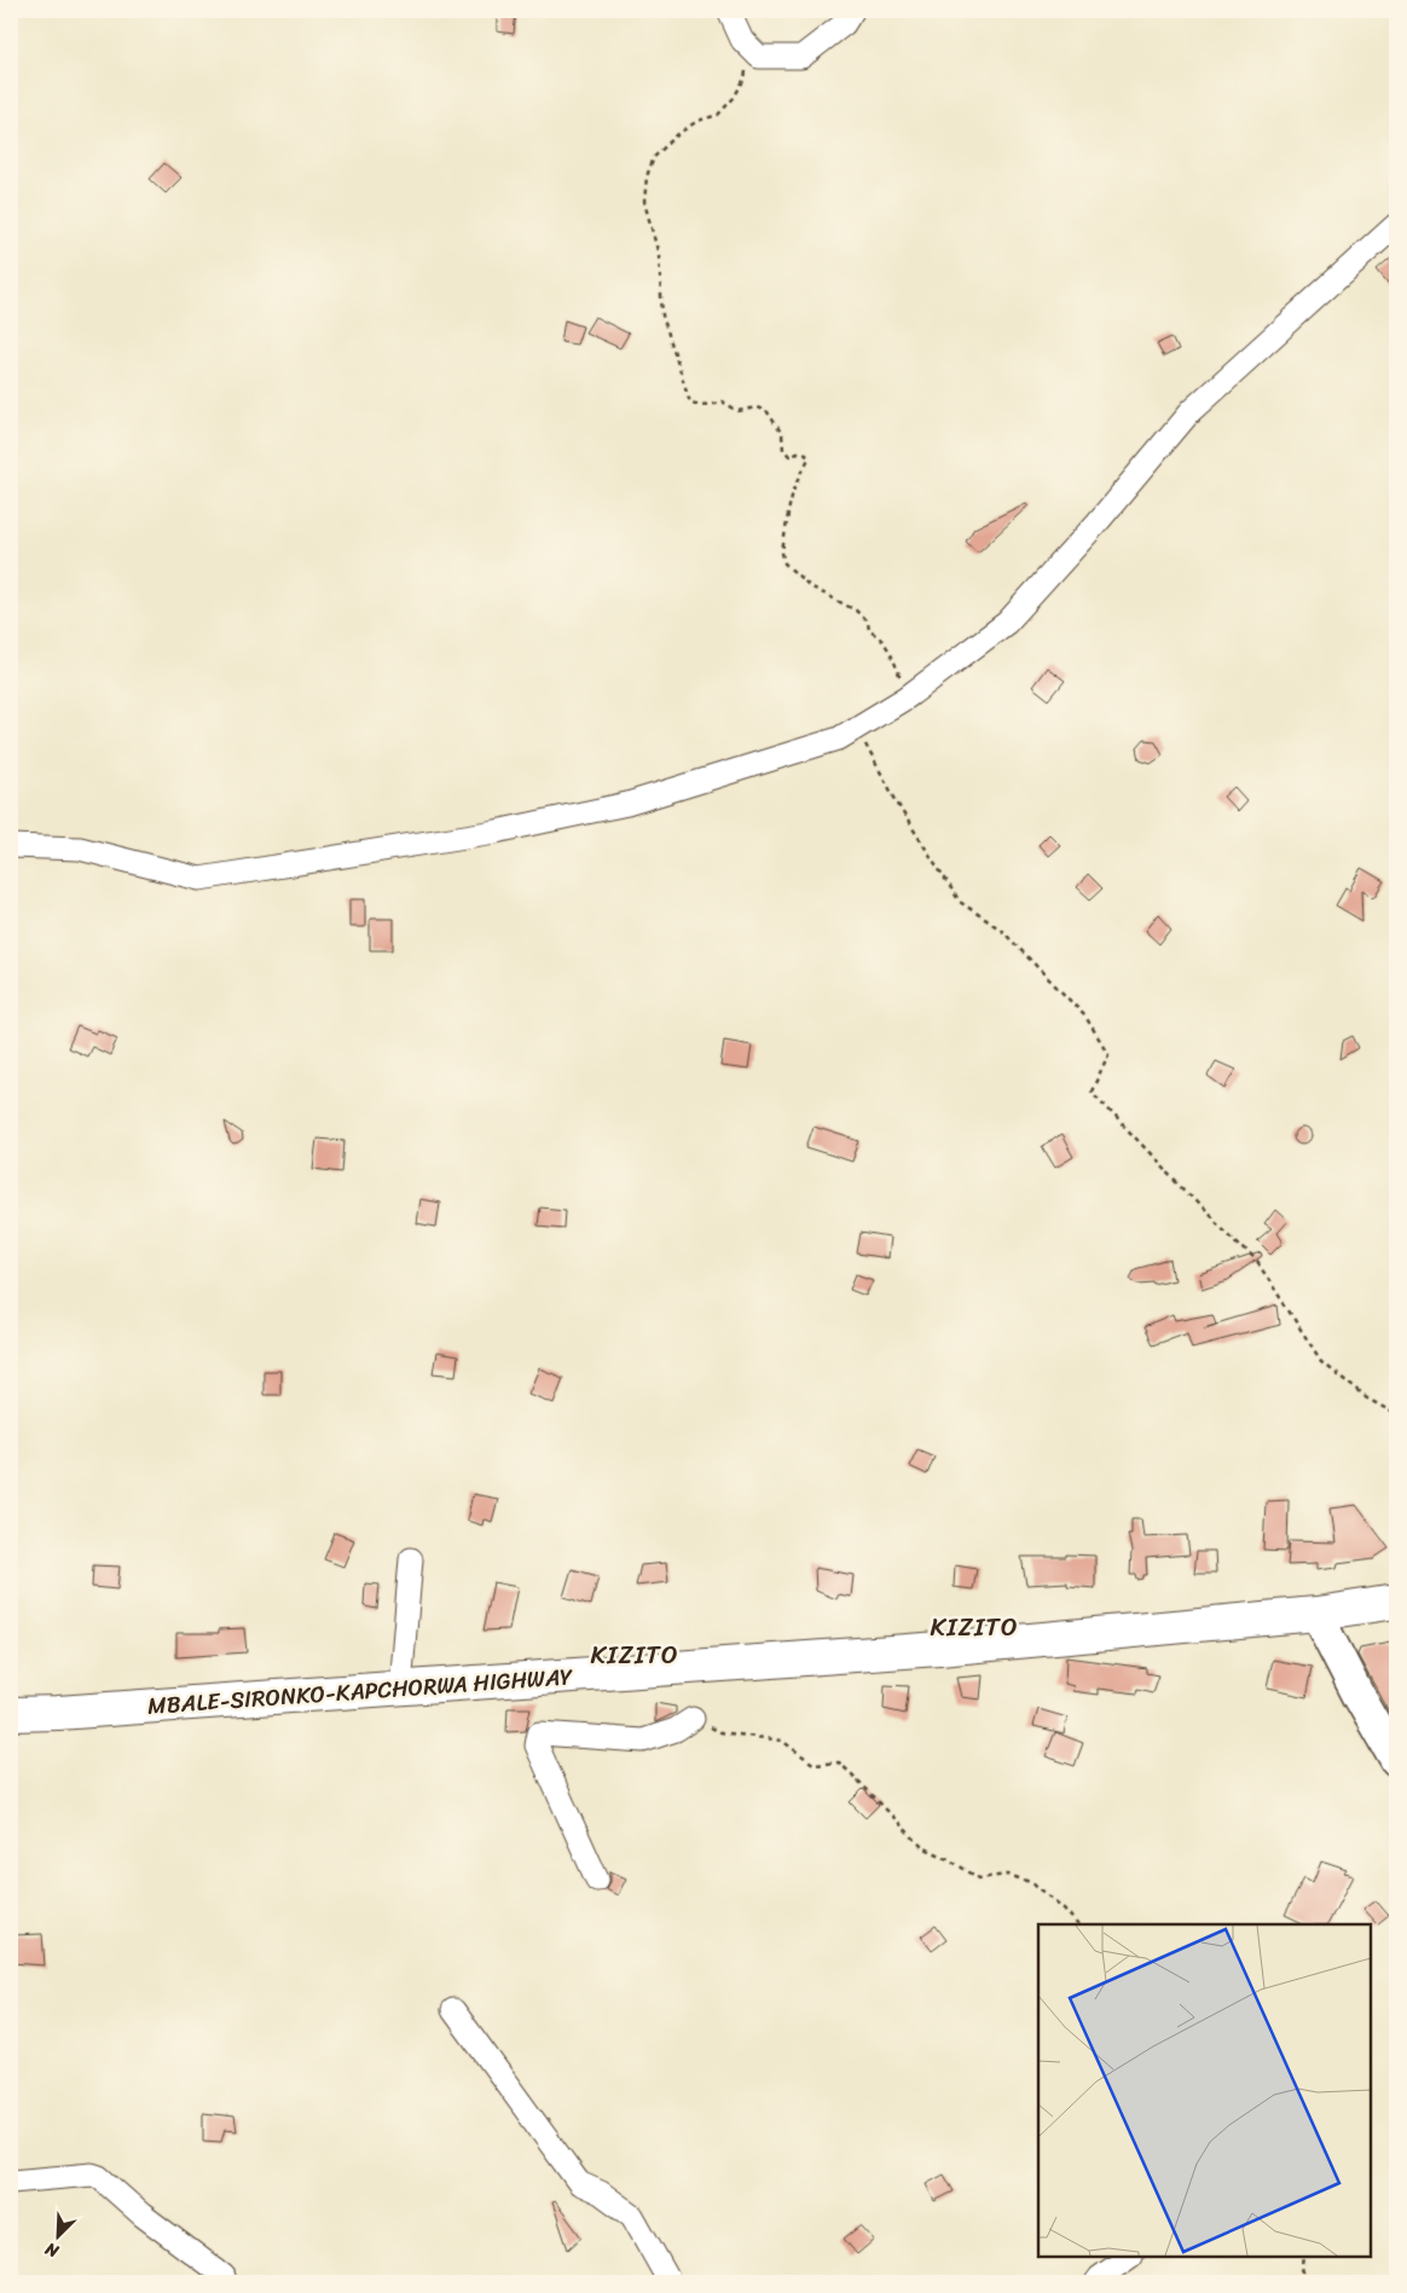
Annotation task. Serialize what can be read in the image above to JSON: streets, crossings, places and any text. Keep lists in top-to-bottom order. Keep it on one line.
{"streets":{"main road":["MBALE-SIRONKO-KAPCHORWA HIGHWAY"]},"districts":["KIZITO","KIZITO"],"north":"bottom left"}
